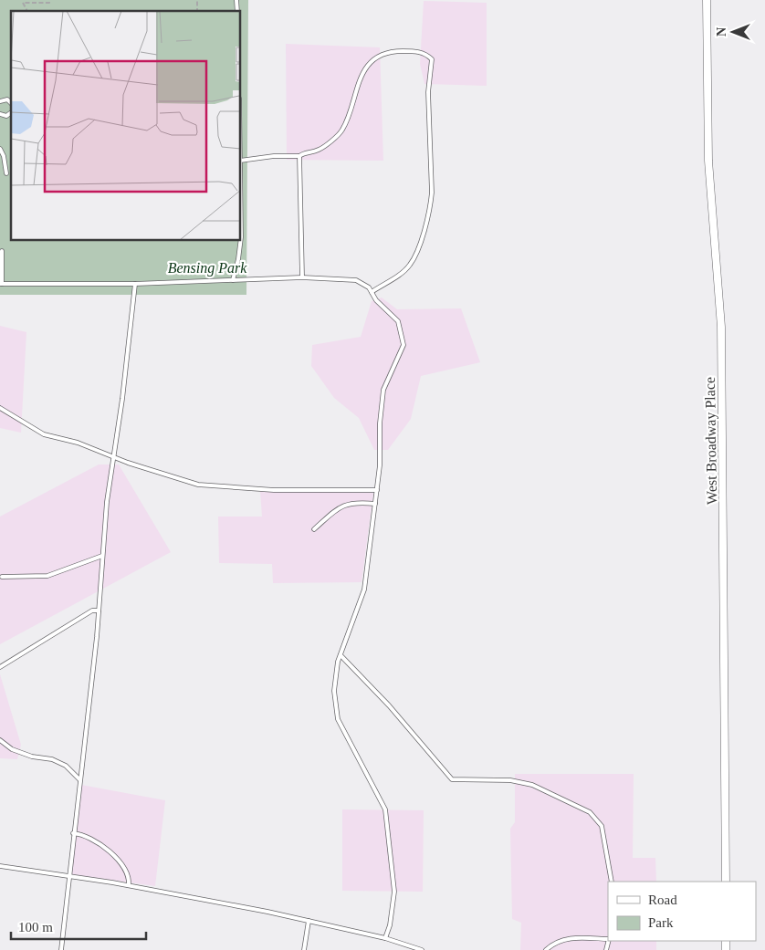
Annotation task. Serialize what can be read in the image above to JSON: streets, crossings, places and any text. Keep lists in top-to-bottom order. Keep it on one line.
{"streets":{"street":["West Broadway Place"]},"parks":["Bensing Park"],"legend":["Road","Park"],"scale_bar":"100 m","north":"left"}
